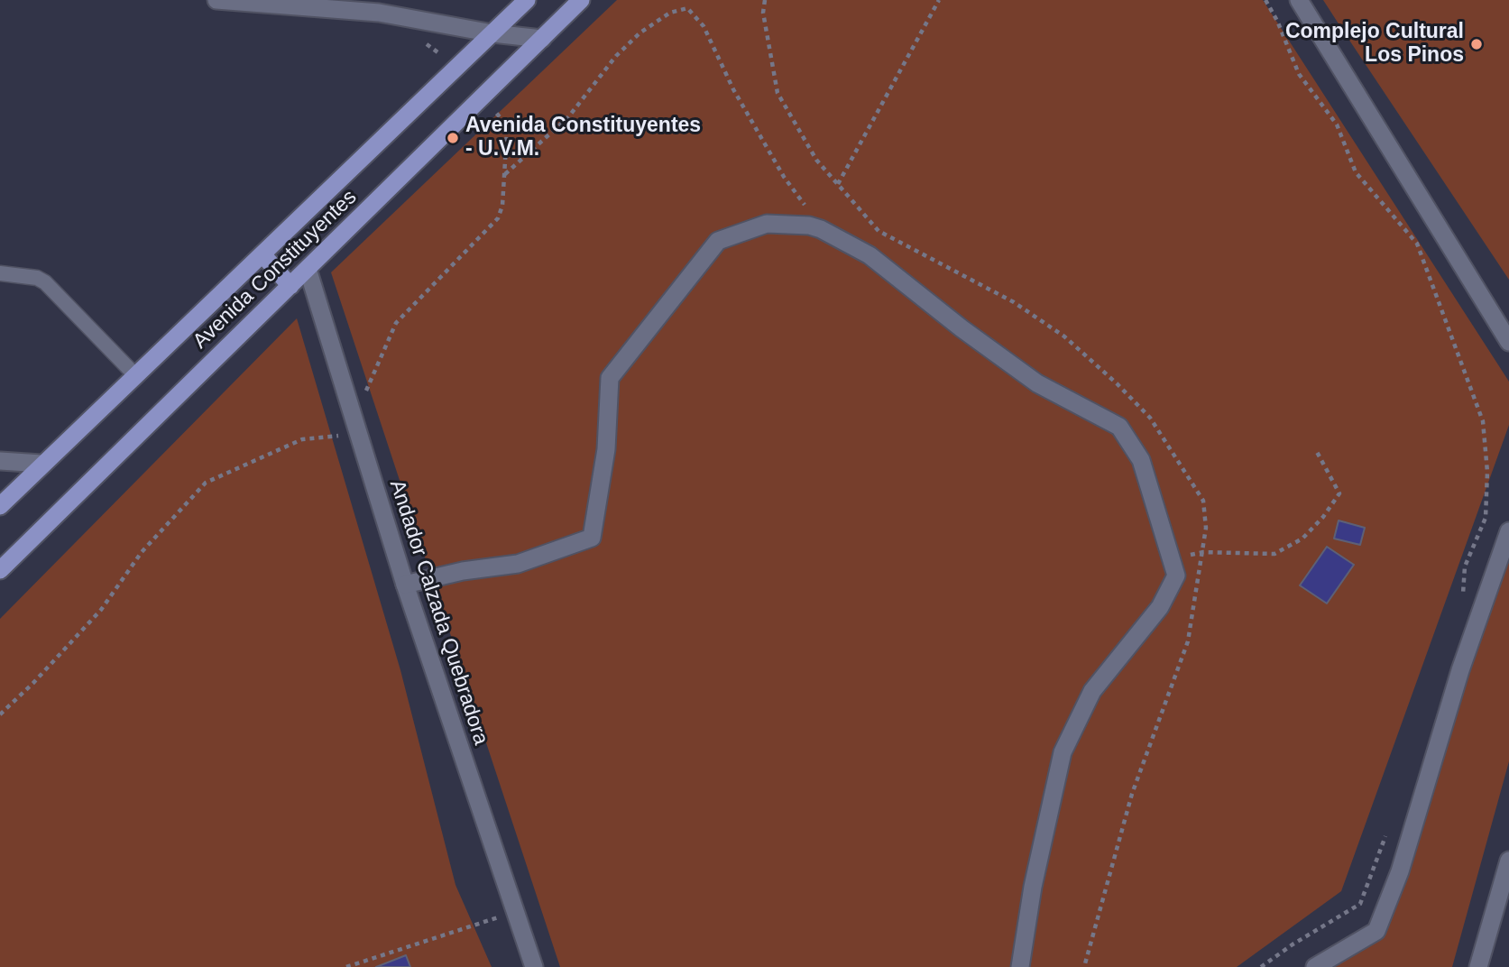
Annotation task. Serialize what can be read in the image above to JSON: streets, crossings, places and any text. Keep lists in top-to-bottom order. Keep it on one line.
{"streets":{"main road":["Avenida Constituyentes"],"street":["Andador Calzada Quebradora"]},"crossings":[["Avenida Constituyentes","Andador Calzada Quebradora"]],"places":["Complejo Cultural Los Pinos","Avenida Constituyentes - U.V.M."]}
